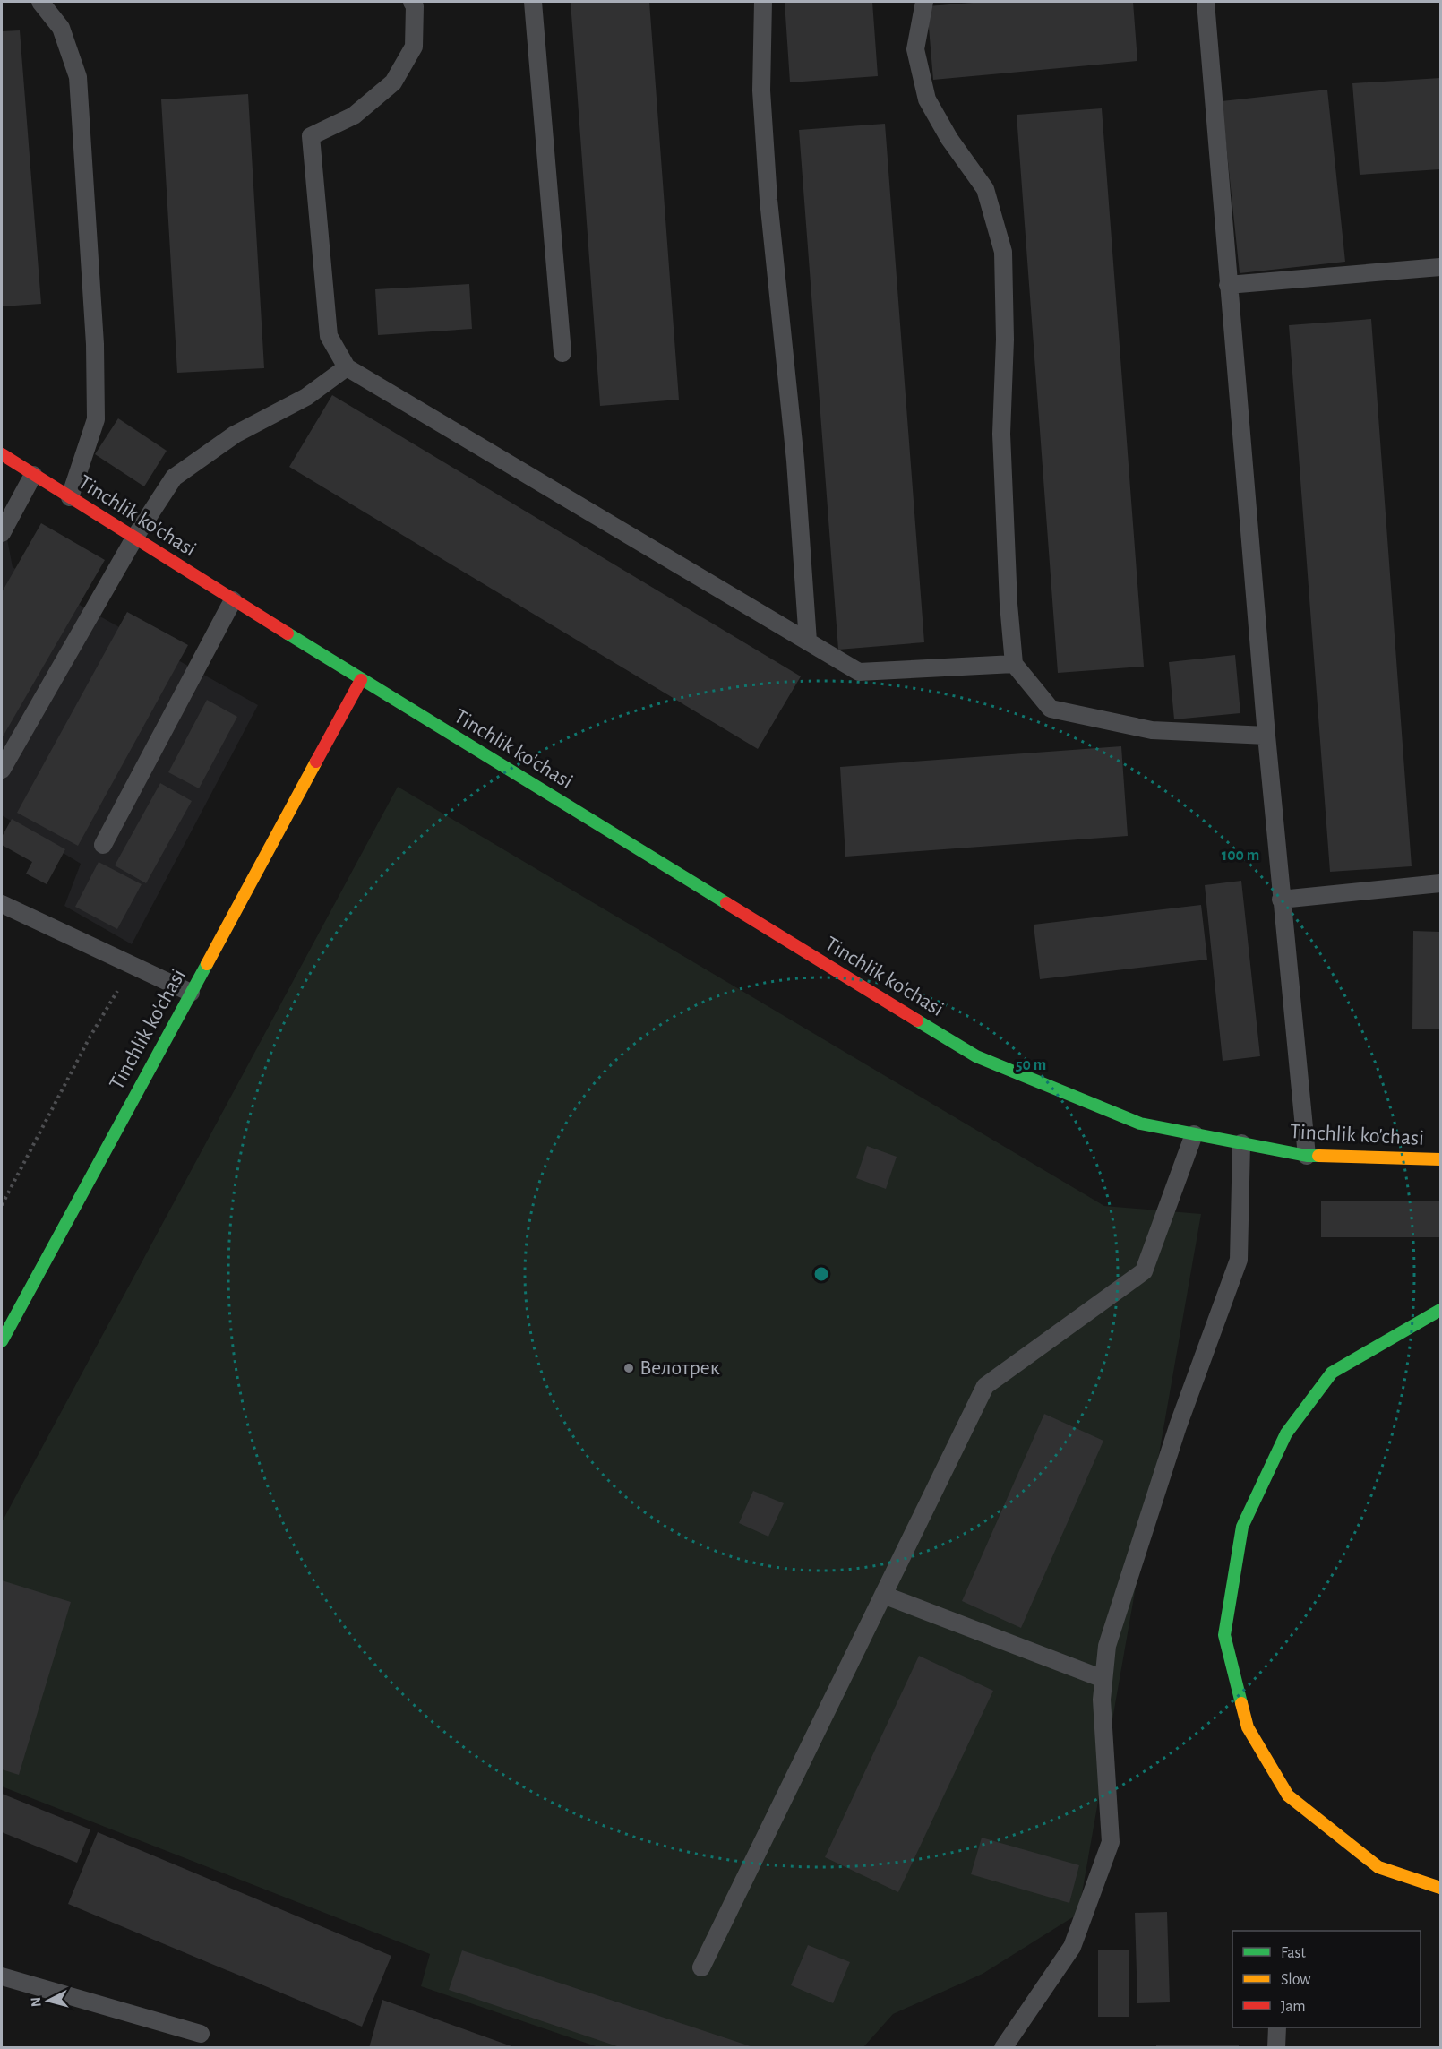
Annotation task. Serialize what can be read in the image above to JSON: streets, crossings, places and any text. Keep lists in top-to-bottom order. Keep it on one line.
{"streets":{"street":["Tinchlik ko'chasi"]},"places":["Велотрек"],"legend":["Fast","Slow","Jam"],"north":"left","rings":["100 m","50 m"]}
